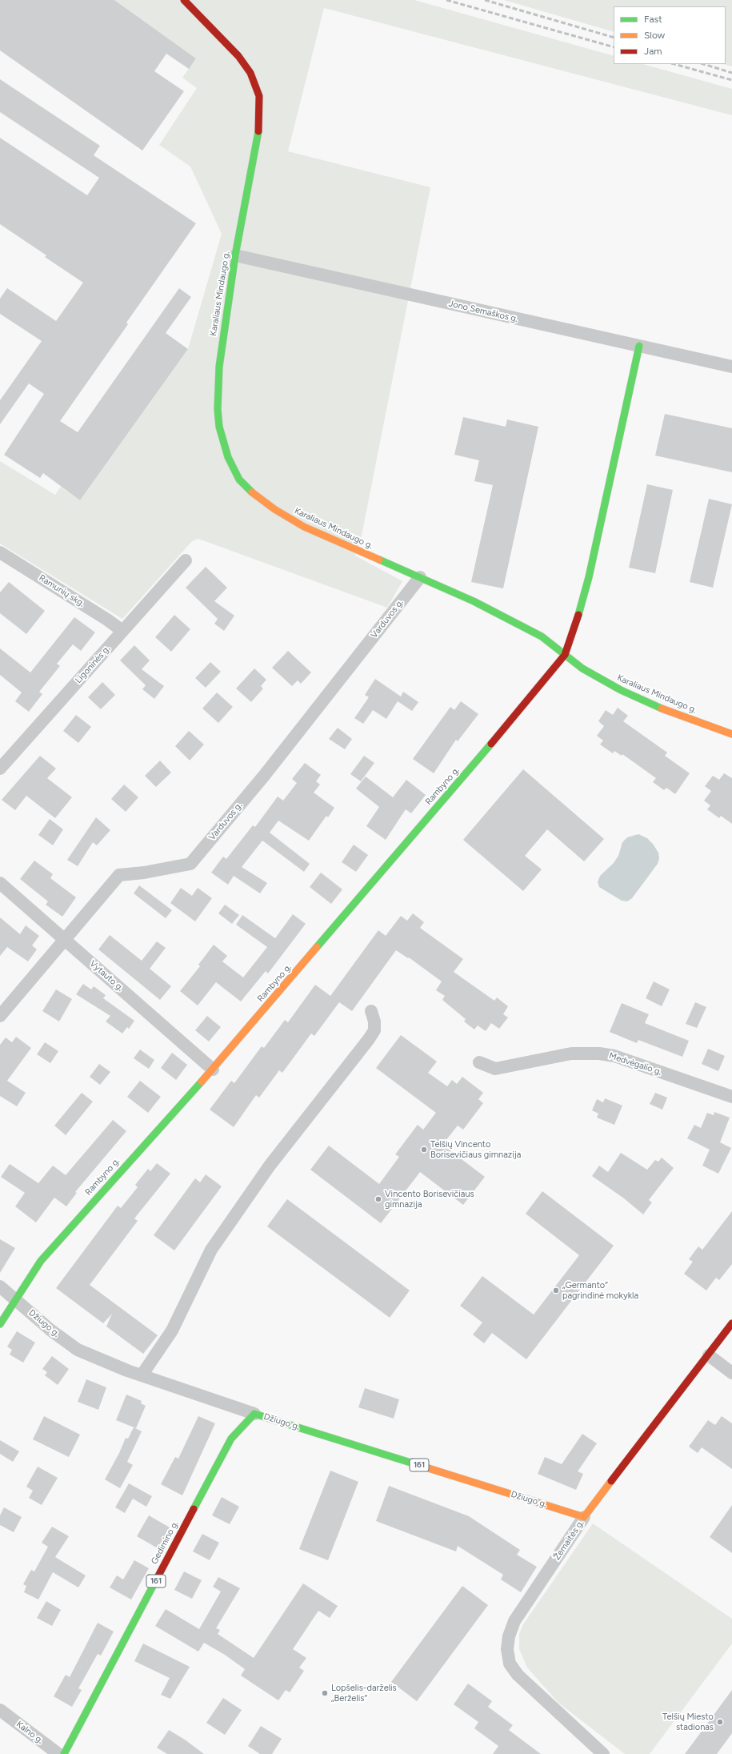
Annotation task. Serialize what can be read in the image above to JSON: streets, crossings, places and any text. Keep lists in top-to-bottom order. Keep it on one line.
{"streets":{"street":["Karaliaus Mindaugo g.","Jono Semaškos g.","Ramunių skg.","Varduvos g.","Ligoninės g.","Rambyno g.","Vytauto g.","Medvėgalio g.","Džiugo g.","161","Žemaitės g.","Gedimino g.","Kalno g."]},"crossings":[["Karaliaus Mindaugo g.","Jono Semaškos g."],["Karaliaus Mindaugo g.","Varduvos g."],["Karaliaus Mindaugo g.","Rambyno g."],["Ramunių skg.","Ligoninės g."],["Varduvos g.","Vytauto g."],["Rambyno g.","Vytauto g."],["Rambyno g.","Džiugo g."],["Džiugo g.","Žemaitės g."],["Džiugo g.","Gedimino g."]],"places":["Telšių Vincento Borisevičiaus gimnazija","Vincento Borisevičiaus gimnazija","„Germanto“ pagrindinė mokykla","Lopšelis-darželis „Berželis“","Telšių Miesto stadionas"],"legend":["Fast","Slow","Jam"]}
